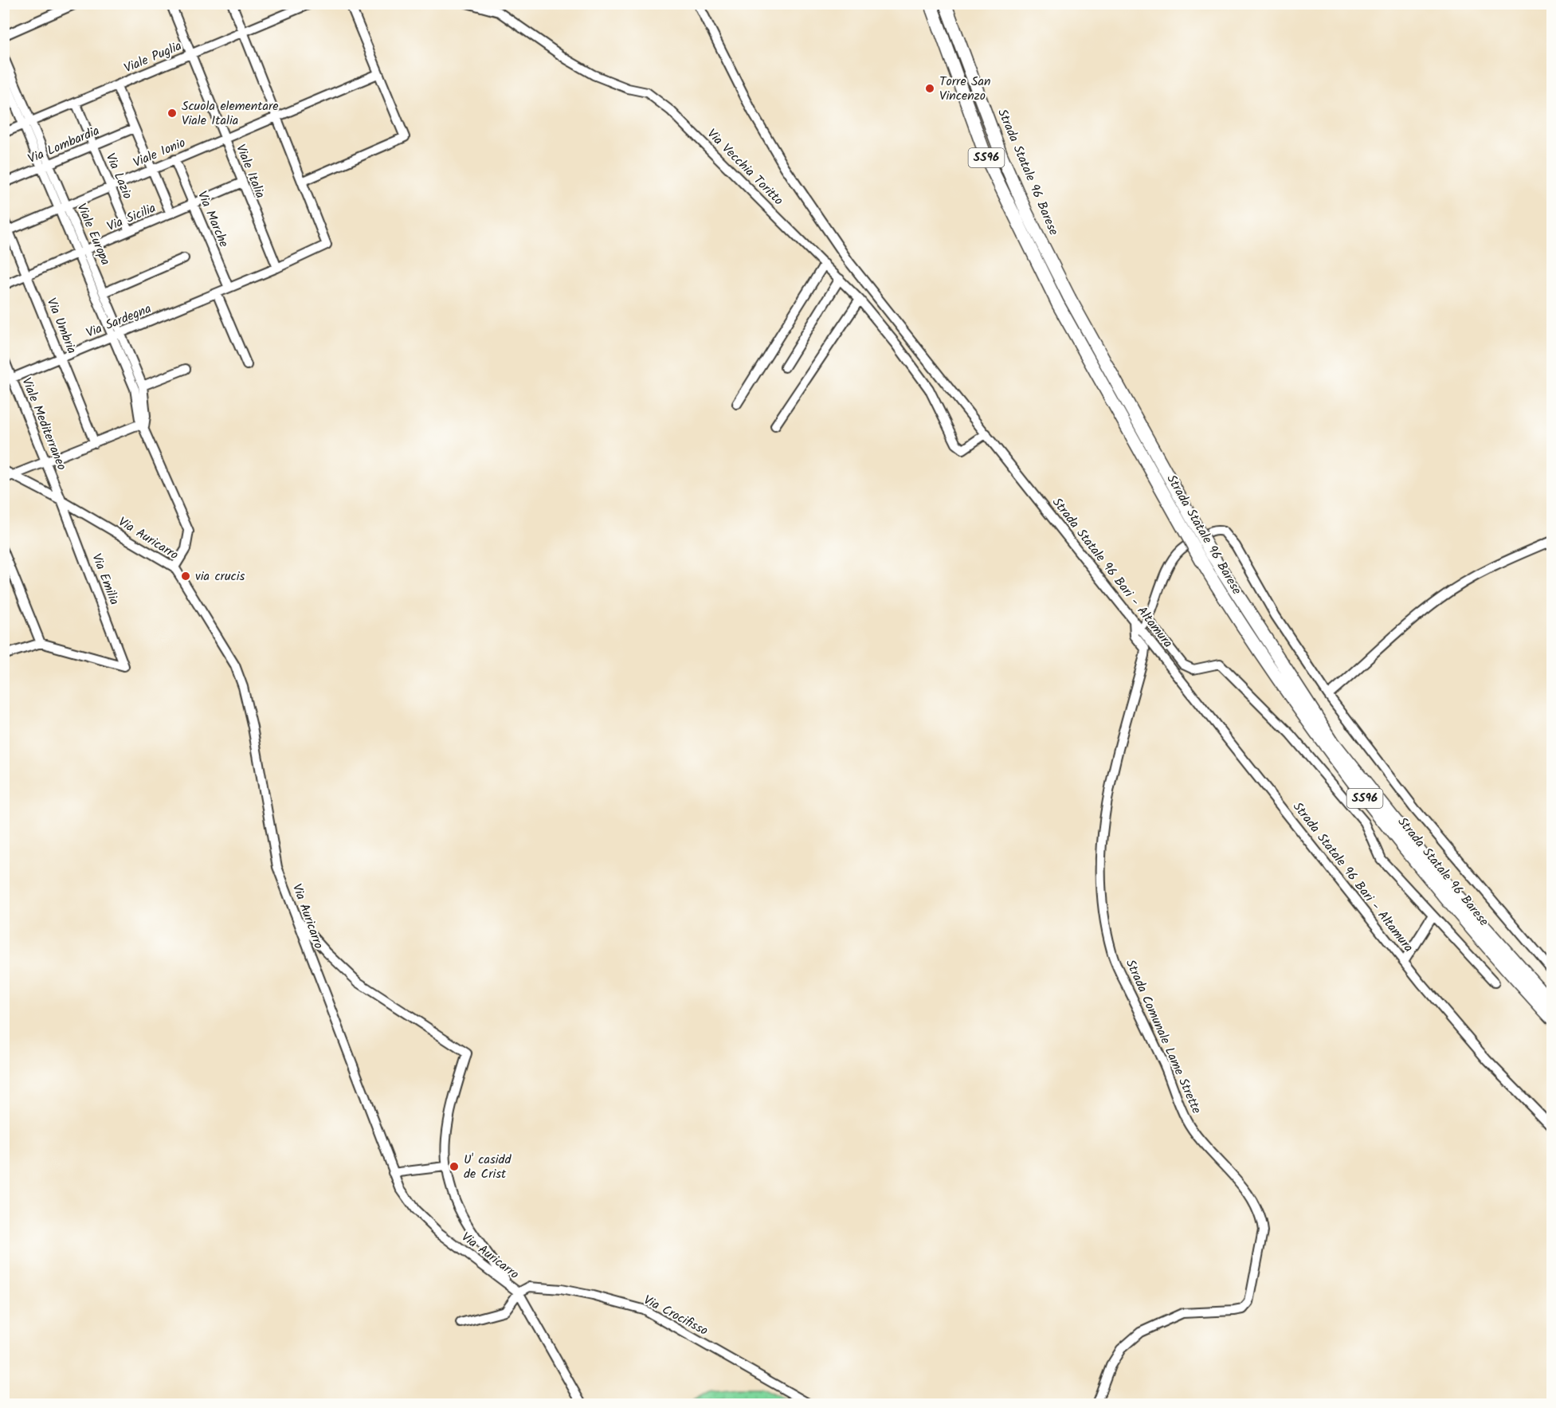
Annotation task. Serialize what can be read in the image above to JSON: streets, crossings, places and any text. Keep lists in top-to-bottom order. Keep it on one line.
{"streets":{"highway":["SS96","Strada Statale 96 Barese"],"street":["Viale Puglia","Via Lombardia","Viale Ionio","Via Vecchia Toritto","Viale Italia","Via Lazio","Via Sicilia","Via Marche","Viale Europa","Via Sardegna","Via Umbria","Viale Mediterraneo","Via Auricarro","Strada Statale 96 Bari - Altamura","Via Emilia","Strada Comunale Lame Strette","Via Crocifisso"]},"crossings":[["Viale Puglia","Viale Italia"],["Viale Puglia","Via Lazio"],["Viale Puglia","Viale Europa"],["Via Lombardia","Via Lazio"],["Via Lombardia","Viale Europa"],["Viale Ionio","Viale Italia"],["Viale Ionio","Via Lazio"],["Viale Ionio","Via Marche"],["Viale Ionio","Viale Europa"],["Viale Ionio","Via Umbria"],["Via Vecchia Toritto","Strada Statale 96 Bari - Altamura"],["Viale Italia","Via Sicilia"],["Viale Italia","Via Sardegna"],["Via Lazio","Via Sicilia"],["Via Sicilia","Via Marche"],["Via Sicilia","Viale Europa"],["Via Sicilia","Via Umbria"],["Via Marche","Via Sardegna"],["Viale Europa","Via Sardegna"],["Viale Europa","Via Auricarro"],["Via Sardegna","Via Umbria"],["Via Sardegna","Viale Mediterraneo"],["Viale Mediterraneo","Via Auricarro"],["Viale Mediterraneo","Via Emilia"],["Via Auricarro","Via Emilia"],["Via Auricarro","Via Crocifisso"],["Strada Statale 96 Bari - Altamura","Strada Comunale Lame Strette"]],"places":["Torre San Vincenzo","Scuola elementare Viale Italia","via crucis","U' casidd de Crist"]}
